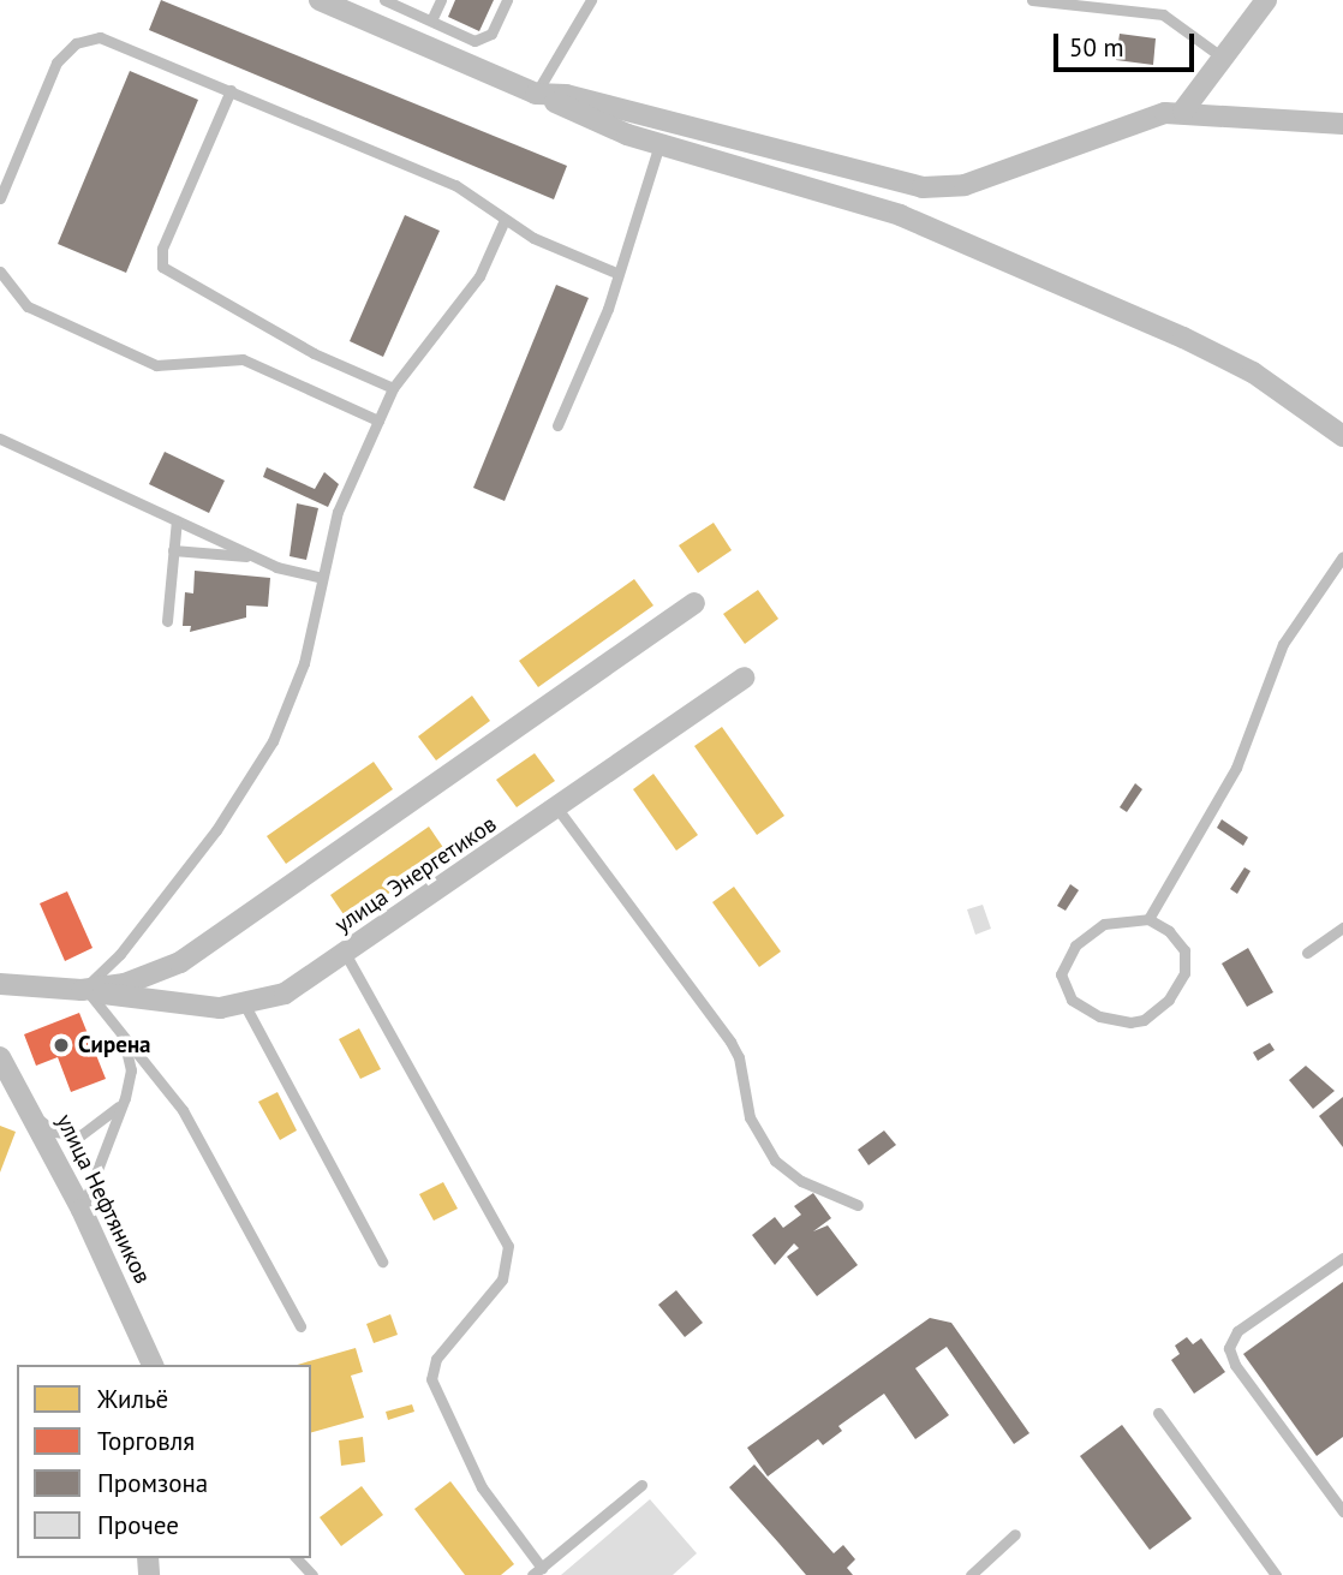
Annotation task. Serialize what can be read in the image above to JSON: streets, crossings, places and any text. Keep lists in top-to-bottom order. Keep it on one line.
{"streets":{"street":["улица Энергетиков","улица Нефтяников"]},"places":["Сирена"],"legend":["Жильё","Торговля","Промзона","Прочее"],"scale_bar":"50 m"}
